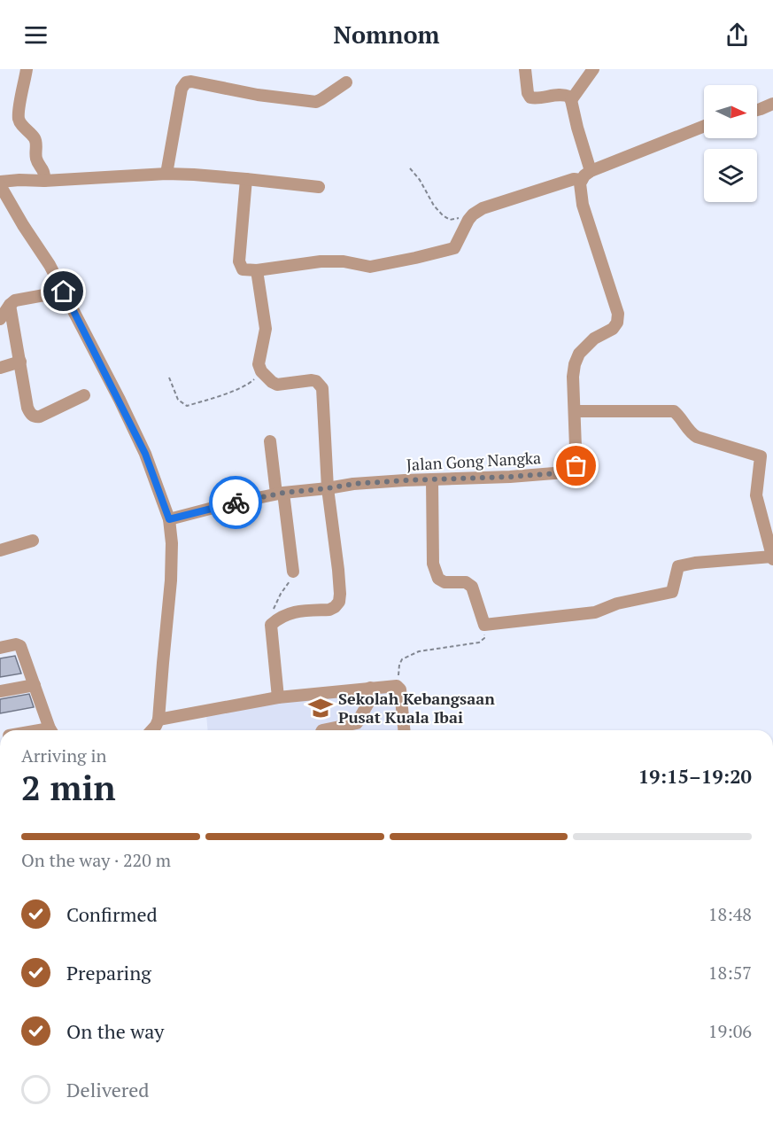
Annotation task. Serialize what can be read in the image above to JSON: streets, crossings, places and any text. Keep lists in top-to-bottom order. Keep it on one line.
{"streets":{"street":["Jalan Gong Nangka"]},"places":{"school or university":["Sekolah Kebangsaan Pusat Kuala Ibai"]},"north":"right","page":{"header":"Nomnom","heading":["2 min","Arriving in","19:15–19:20"],"bar":"On the way · 220 m","list":[["Confirmed","18:48"],["Preparing","18:57"],["On the way","19:06"],"Delivered"]}}
